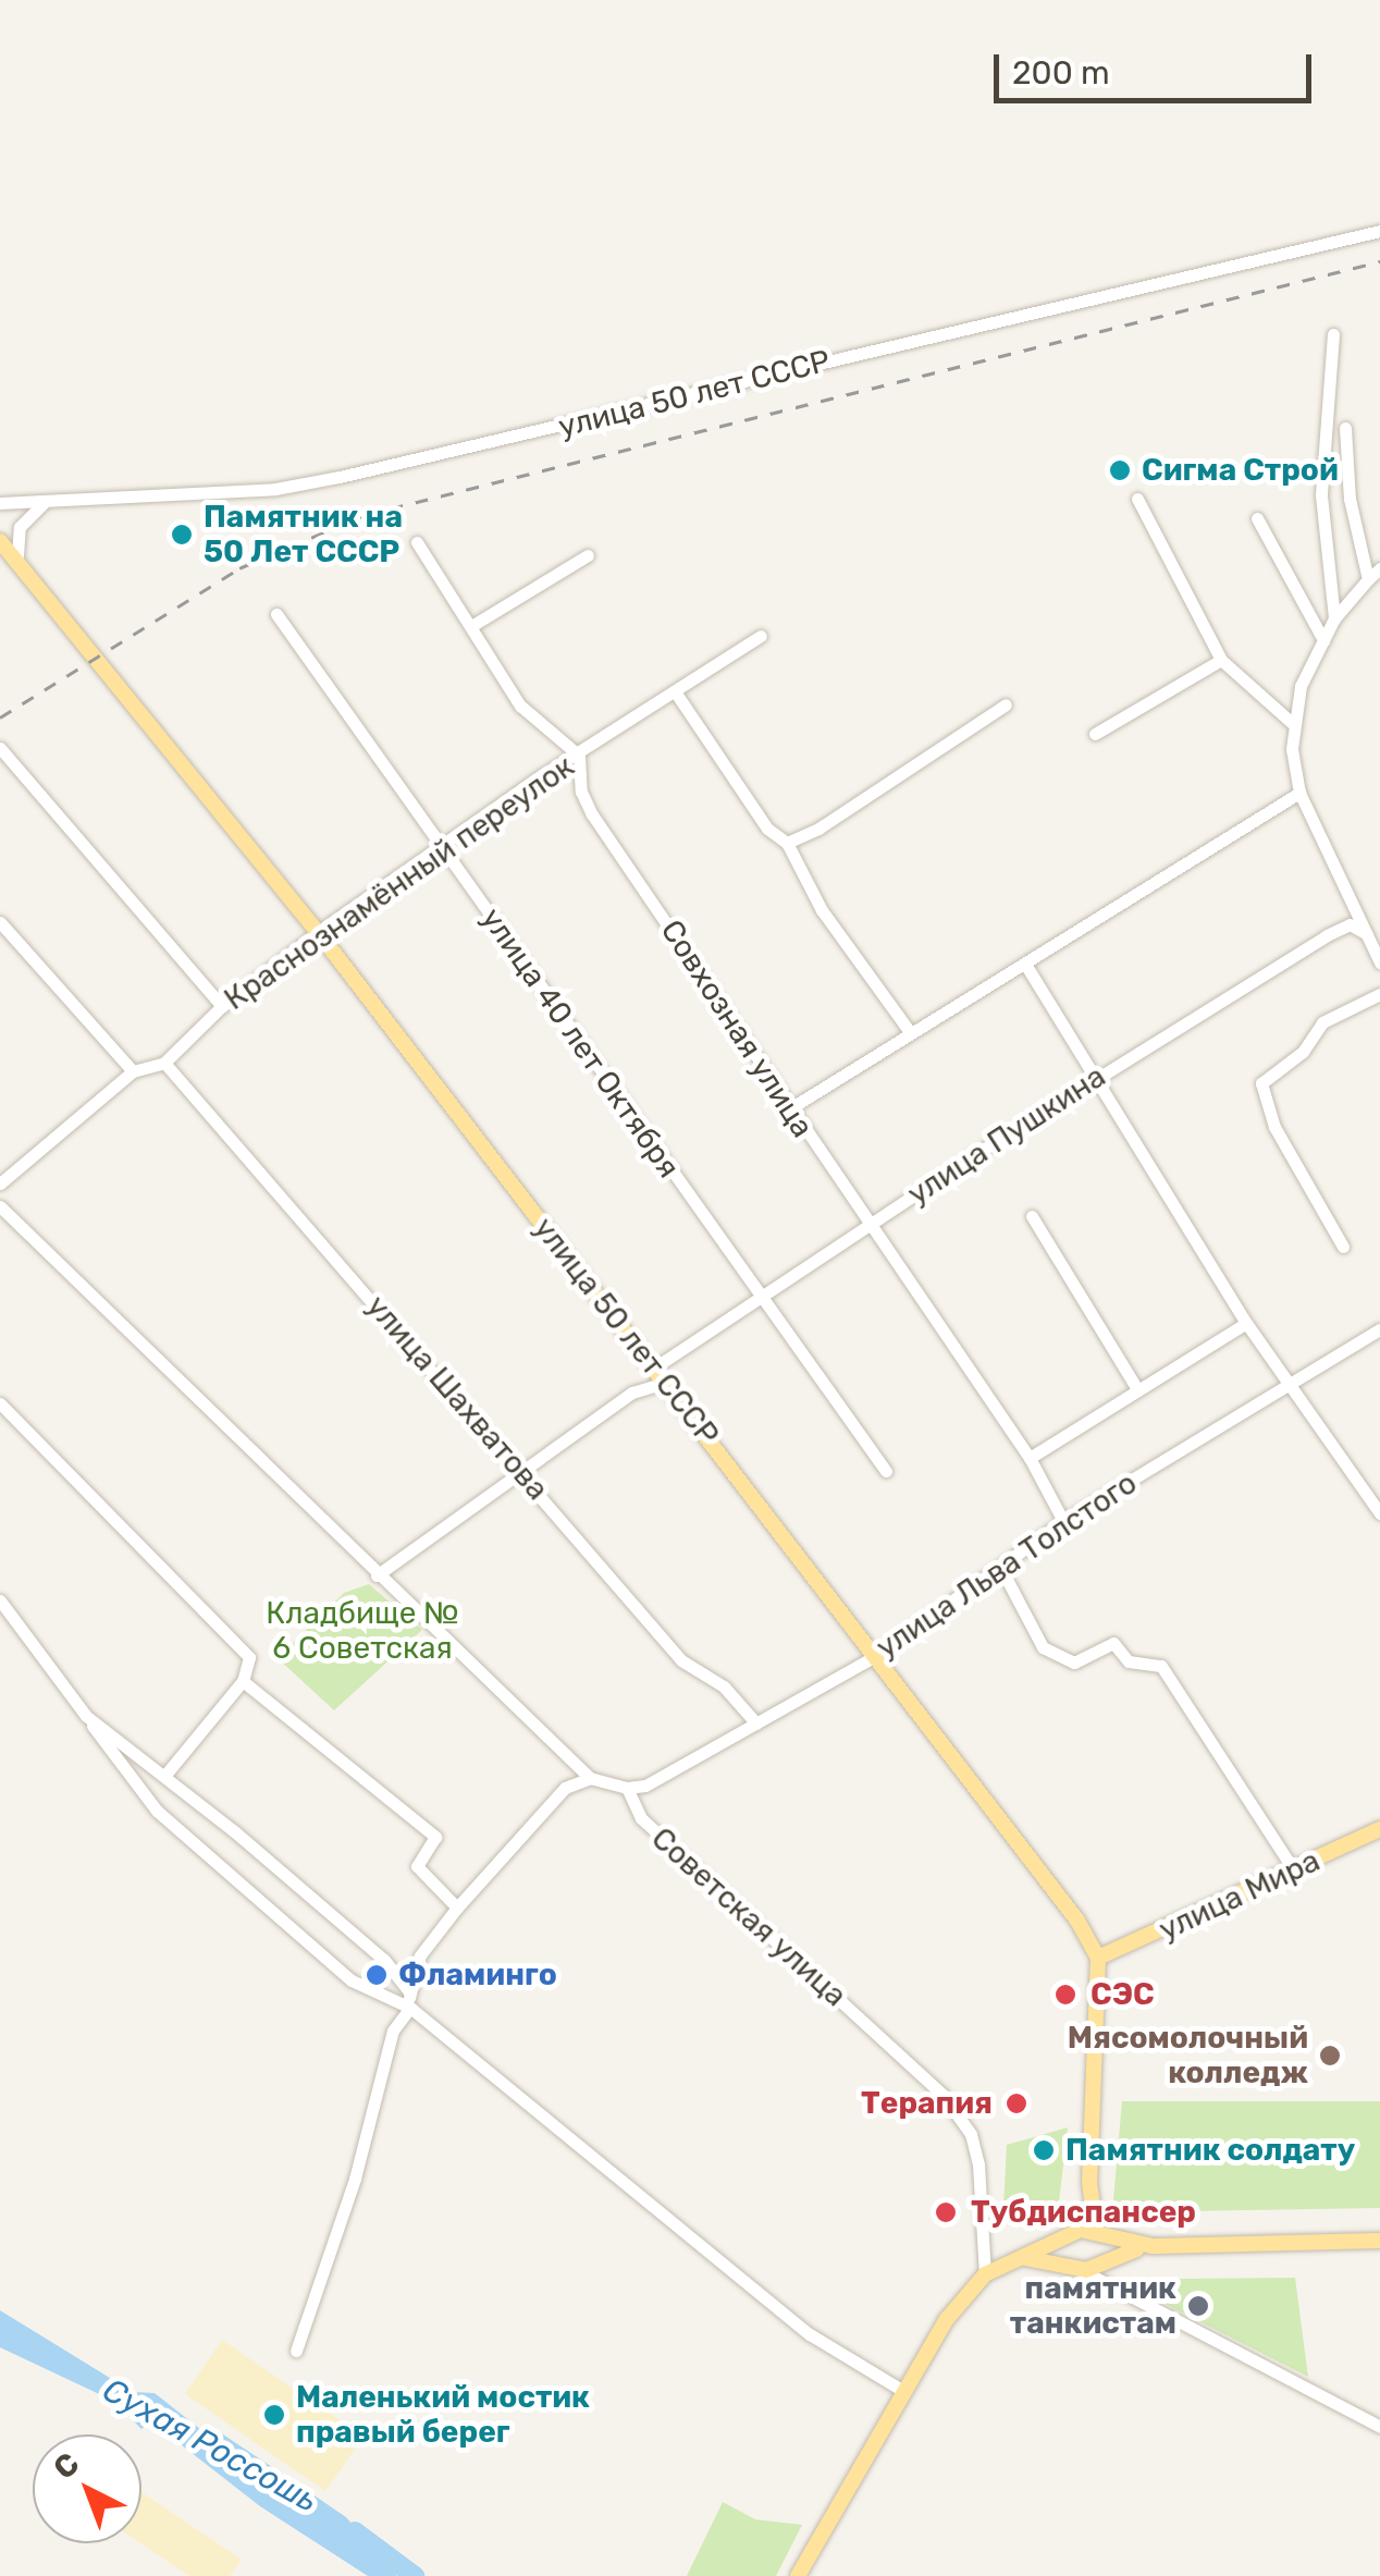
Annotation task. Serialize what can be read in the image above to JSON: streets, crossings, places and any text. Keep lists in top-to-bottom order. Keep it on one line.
{"streets":{"main road":["улица 50 лет СССР","улица Мира"],"street":["Краснознамённый переулок","Совхозная улица","улица 40 лет Октября","улица Пушкина","улица Шахватова","улица Льва Толстого","Советская улица"]},"crossings":[["улица 50 лет СССР","Краснознамённый переулок"],["улица 50 лет СССР","улица Пушкина"],["улица 50 лет СССР","улица Льва Толстого"],["улица 50 лет СССР","улица Мира"],["Краснознамённый переулок","Совхозная улица"],["Краснознамённый переулок","улица 40 лет Октября"],["Краснознамённый переулок","улица Шахватова"],["Совхозная улица","улица Пушкина"],["Совхозная улица","улица Льва Толстого"],["улица 40 лет Октября","улица Пушкина"],["улица Шахватова","улица Льва Толстого"],["улица Льва Толстого","Советская улица"]],"water":["Сухая Россошь"],"parks":["Кладбище № 6 Советская"],"places":["Сигма Строй","Памятник на 50 Лет СССР","Фламинго","СЭС","Мясомолочный колледж","Терапия","Памятник солдату","Тубдиспансер","памятник танкистам","Маленький мостик правый берег"],"scale_bar":"200 m","north":"top left"}
